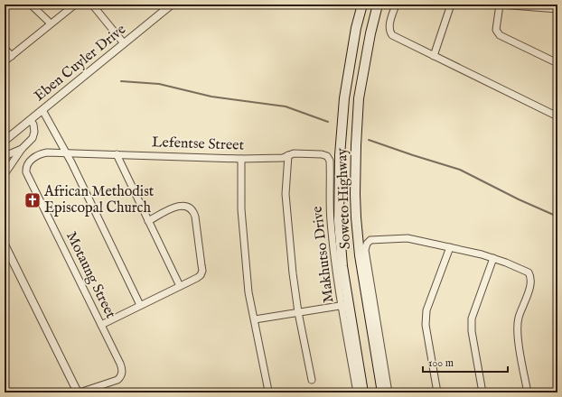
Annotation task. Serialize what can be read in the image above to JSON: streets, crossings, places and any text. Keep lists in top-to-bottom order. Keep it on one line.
{"streets":{"main road":["Soweto Highway"],"street":["Eben Cuyler Drive","Lefentse Street","Makhutso Drive","Motaung Street"]},"crossings":[["Lefentse Street","Makhutso Drive"],["Lefentse Street","Motaung Street"],["Soweto Highway","Makhutso Drive"]],"places":{"church":["African Methodist Episcopal Church"]},"scale_bar":"100 m"}
